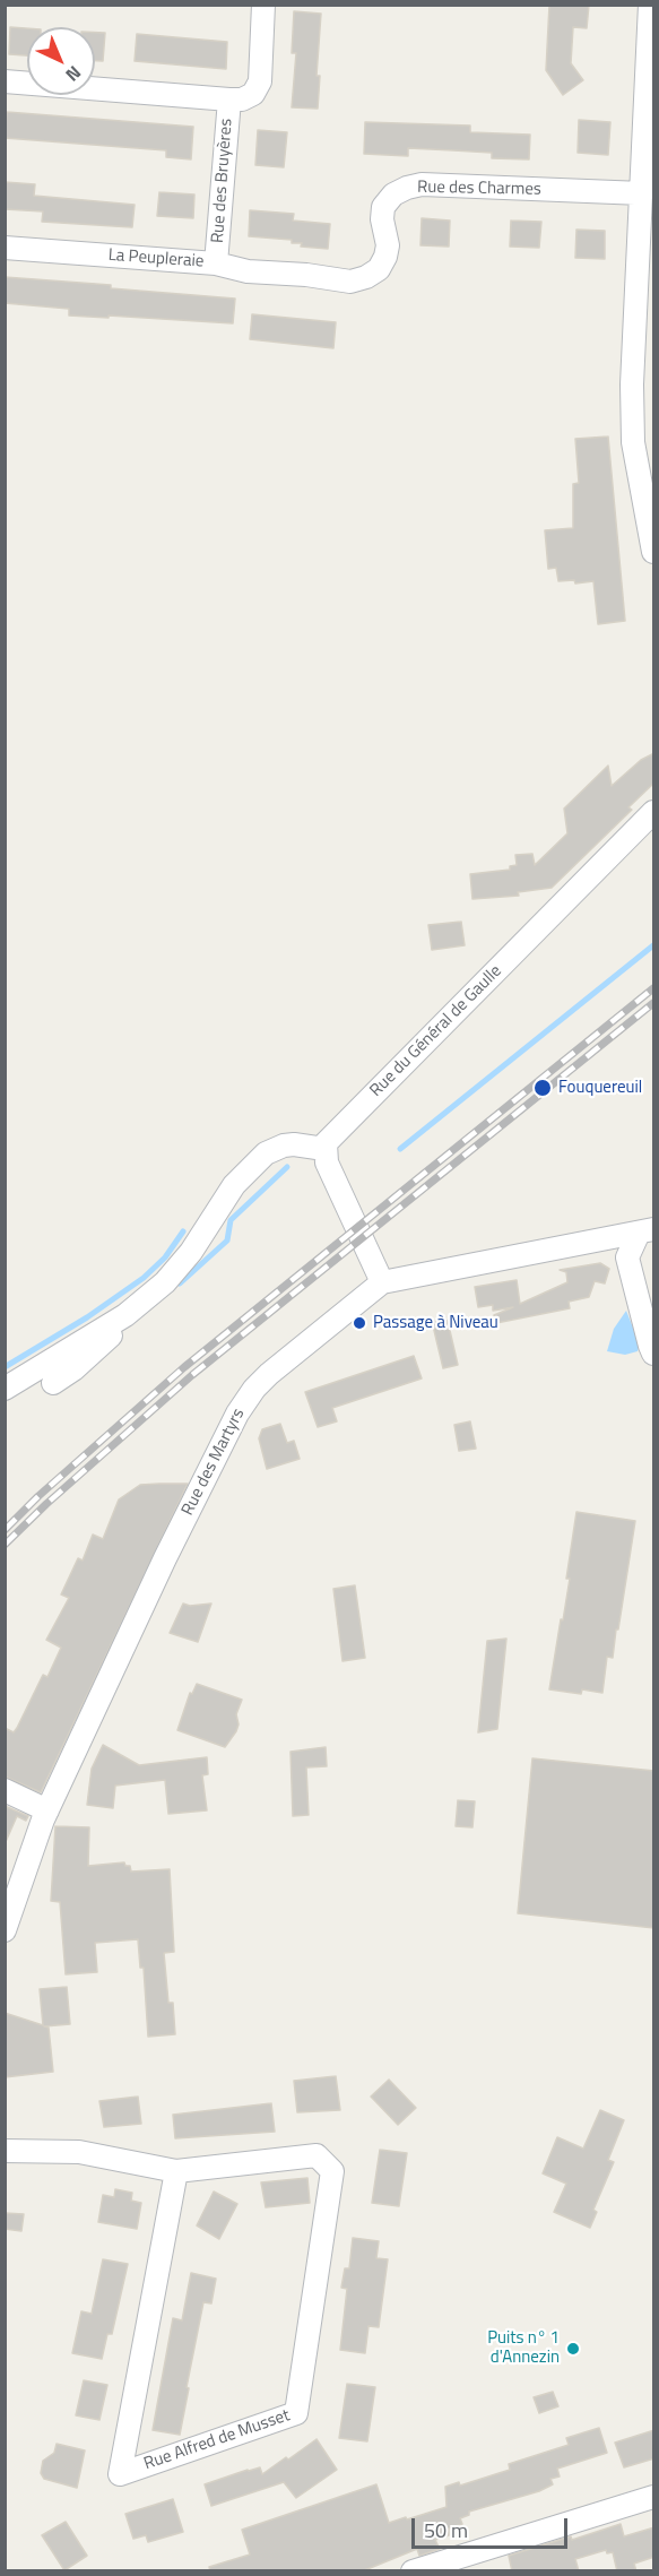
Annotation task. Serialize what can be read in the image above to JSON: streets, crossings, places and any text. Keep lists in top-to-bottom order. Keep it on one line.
{"streets":{"street":["Rue des Bruyères","Rue des Charmes","La Peupleraie","Rue du Général de Gaulle","Rue des Martyrs","Rue Alfred de Musset"]},"crossings":[["Rue des Bruyères","La Peupleraie"],["Rue des Charmes","La Peupleraie"]],"places":["Fouquereuil","Passage à Niveau","Puits n° 1 d'Annezin"],"scale_bar":"50 m","north":"bottom right"}
